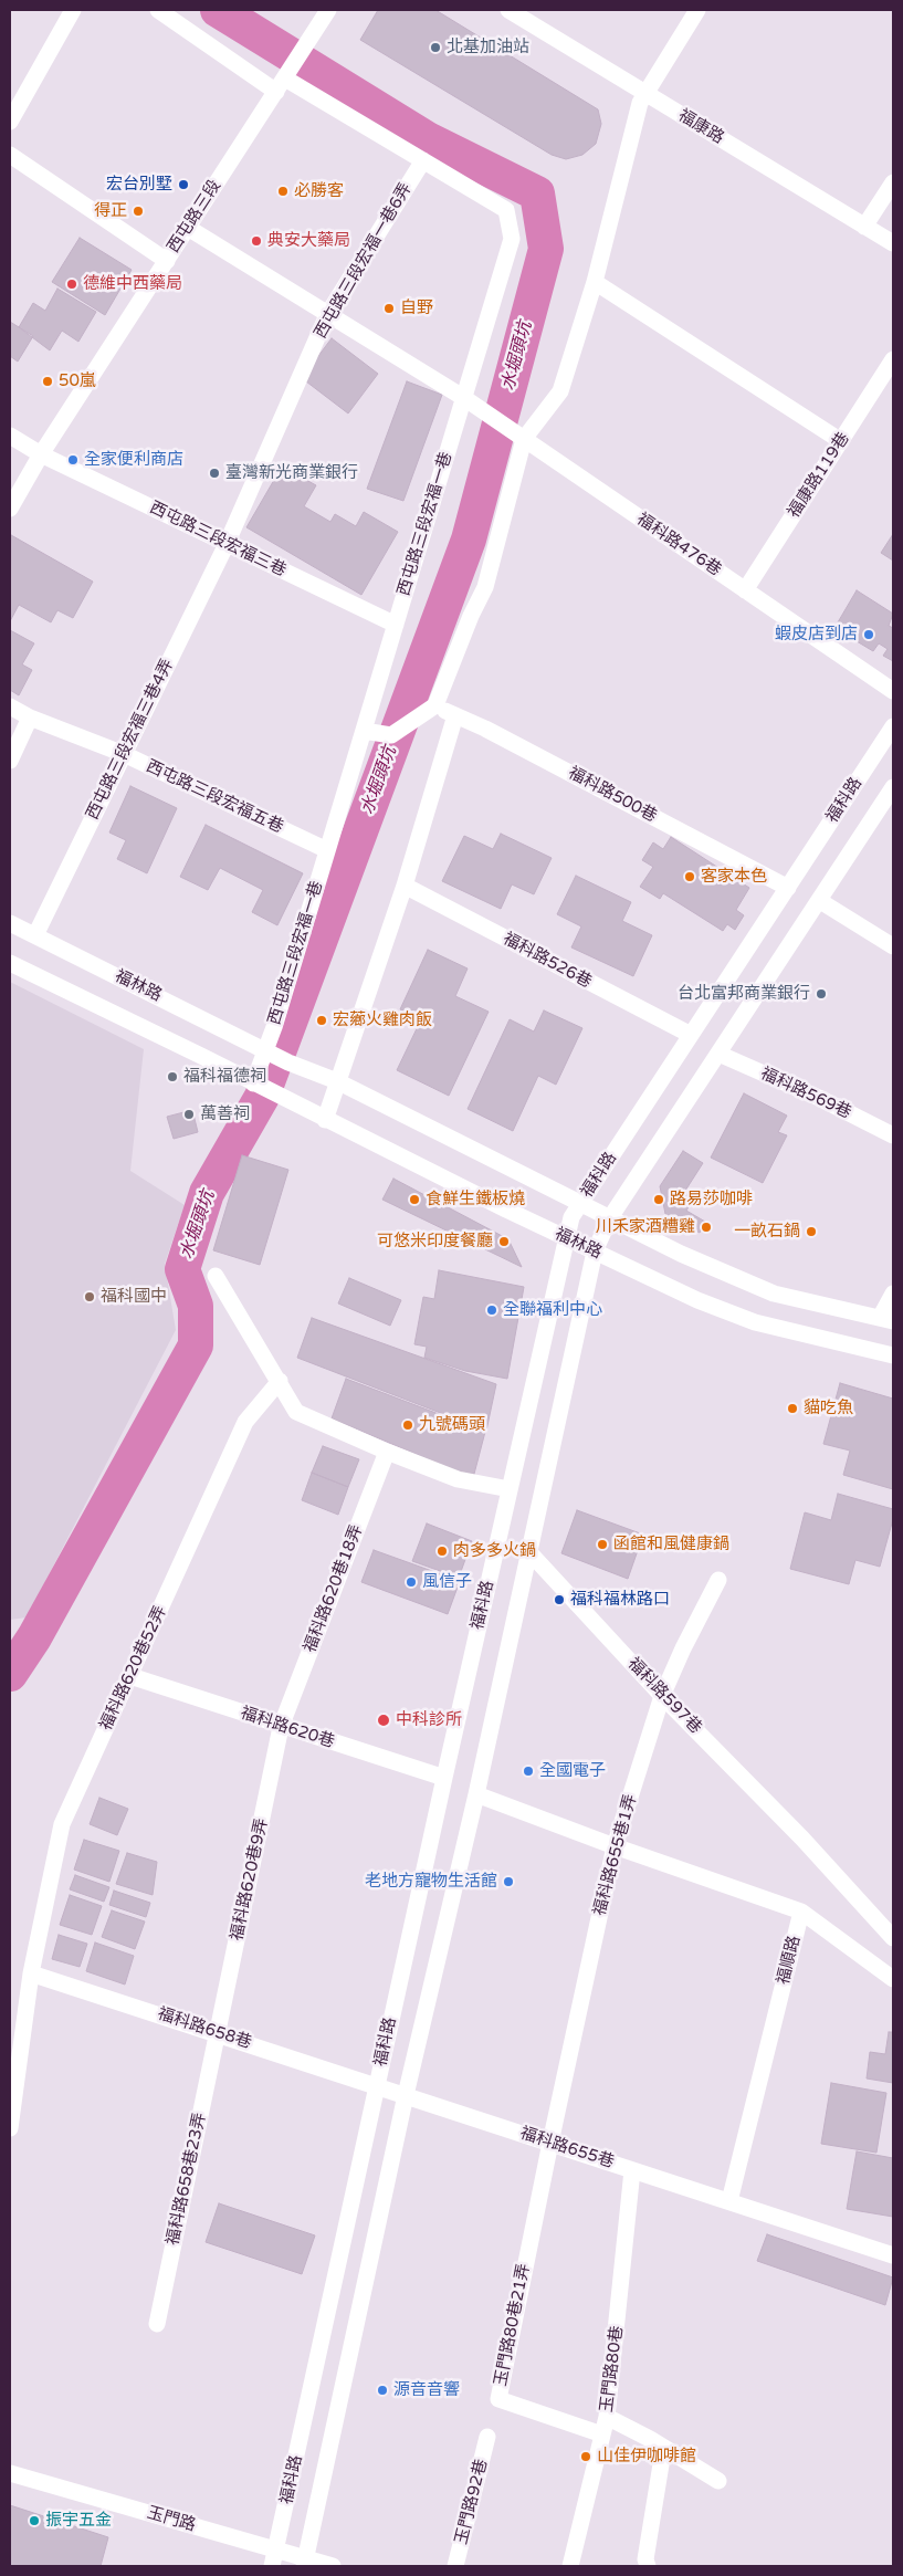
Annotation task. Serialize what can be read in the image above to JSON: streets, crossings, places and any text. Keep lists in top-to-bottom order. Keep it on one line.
{"streets":{"street":["福康路","西屯路三段","西屯路三段宏福一巷6弄","福康路119巷","西屯路三段宏福一巷","西屯路三段宏福三巷","福科路476巷","西屯路三段宏福三巷4弄","福科路500巷","西屯路三段宏福五巷","福科路","福科路526巷","福林路","福科路569巷","福科路620巷18弄","福科路620巷52弄","福科路597巷","福科路620巷","福科路655巷1弄","福科路620巷9弄","福順路","福科路658巷","福科路655巷","福科路658巷23弄","玉門路80巷21弄","玉門路80巷","玉門路92巷","玉門路"]},"crossings":[["西屯路三段","西屯路三段宏福一巷"],["西屯路三段","西屯路三段宏福三巷"],["西屯路三段","福科路476巷"],["西屯路三段宏福一巷6弄","西屯路三段宏福一巷"],["西屯路三段宏福一巷6弄","西屯路三段宏福三巷"],["西屯路三段宏福一巷6弄","福科路476巷"],["西屯路三段宏福一巷6弄","西屯路三段宏福三巷4弄"],["福康路119巷","福科路476巷"],["西屯路三段宏福一巷","西屯路三段宏福三巷"],["西屯路三段宏福一巷","福科路476巷"],["西屯路三段宏福一巷","西屯路三段宏福五巷"],["西屯路三段宏福一巷","福林路"],["西屯路三段宏福三巷","西屯路三段宏福三巷4弄"],["西屯路三段宏福三巷4弄","西屯路三段宏福五巷"],["西屯路三段宏福三巷4弄","福林路"],["福科路500巷","福科路"],["福科路","福科路526巷"],["福科路","福林路"],["福科路","福科路569巷"],["福科路","福科路597巷"],["福科路","福科路620巷"],["福科路","福科路658巷"],["福科路","福科路655巷"],["福科路","玉門路"],["福科路620巷18弄","福科路620巷"],["福科路620巷18弄","福科路620巷9弄"],["福科路620巷52弄","福科路620巷"],["福科路620巷52弄","福科路658巷"],["福科路597巷","福科路655巷1弄"],["福科路620巷","福科路620巷9弄"],["福科路655巷1弄","福科路655巷"],["福科路655巷1弄","玉門路80巷21弄"],["福科路620巷9弄","福科路658巷"],["福科路620巷9弄","福科路658巷23弄"],["福順路","福科路655巷"],["福科路658巷","福科路655巷"],["福科路658巷","福科路658巷23弄"],["福科路655巷","玉門路80巷21弄"],["福科路655巷","玉門路80巷"],["玉門路80巷21弄","玉門路80巷"]],"water":["水堀頭坑"],"places":["北基加油站","宏台別墅","必勝客","得正","典安大藥局","德維中西藥局","自野","50嵐","全家便利商店","臺灣新光商業銀行","蝦皮店到店","客家本色","台北富邦商業銀行","宏薌火雞肉飯","福科福德祠","萬善祠","食鮮生鐵板燒","路易莎咖啡","川禾家酒糟雞","一畝石鍋","可悠米印度餐廳","福科國中","全聯福利中心","貓吃魚","九號碼頭","函館和風健康鍋","肉多多火鍋","風信子","福科福林路口","中科診所","全國電子","老地方寵物生活館","源音音響","山佳伊咖啡館","振宇五金"]}
